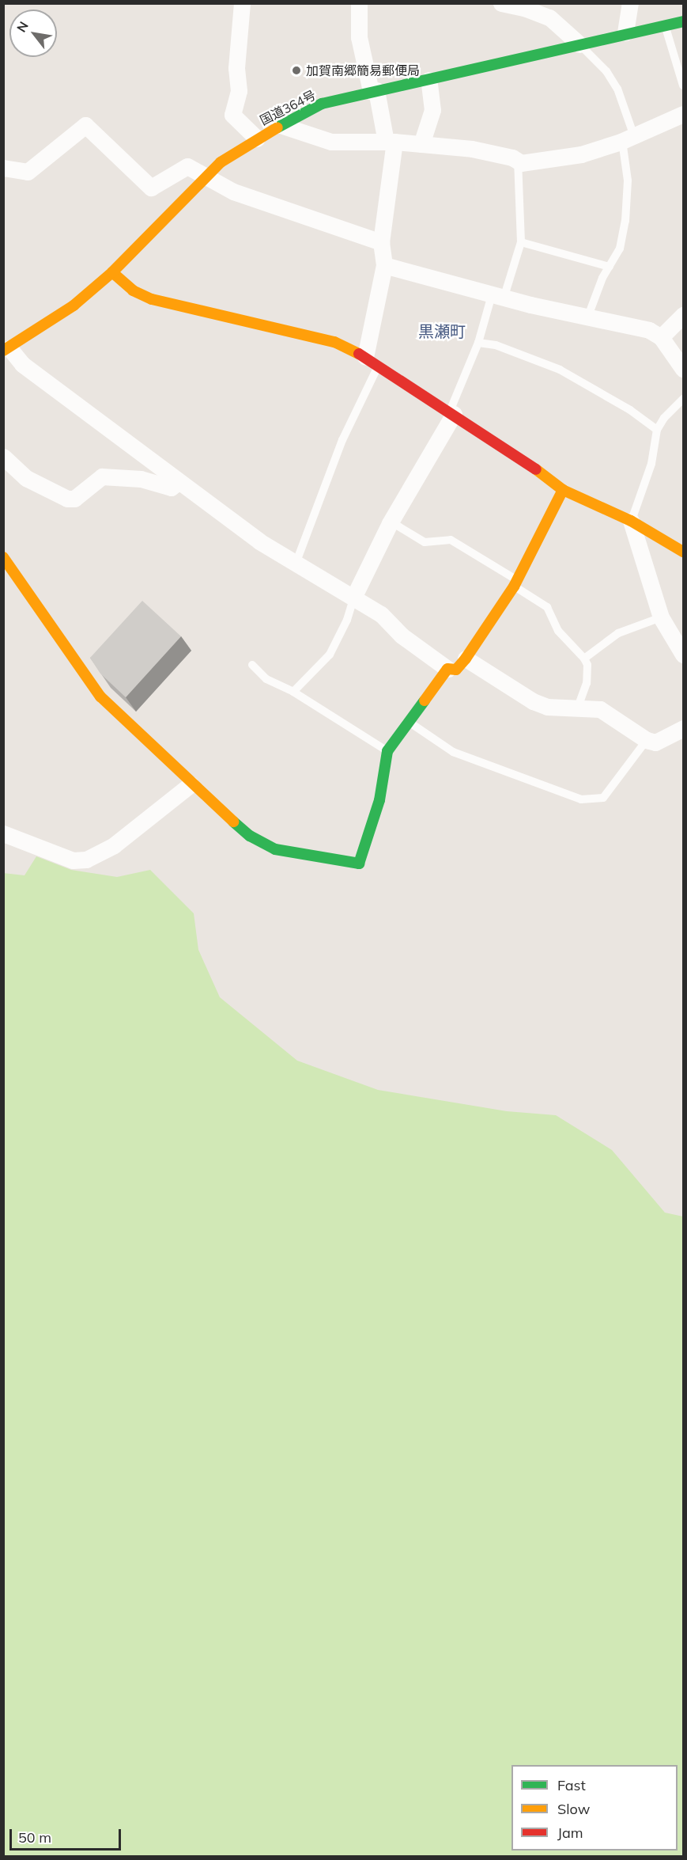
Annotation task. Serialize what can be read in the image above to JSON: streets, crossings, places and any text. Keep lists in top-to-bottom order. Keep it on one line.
{"streets":{"main road":["国道364号"]},"districts":["黒瀬町"],"places":["加賀南郷簡易郵便局"],"legend":["Fast","Slow","Jam"],"scale_bar":"50 m","north":"top left"}
